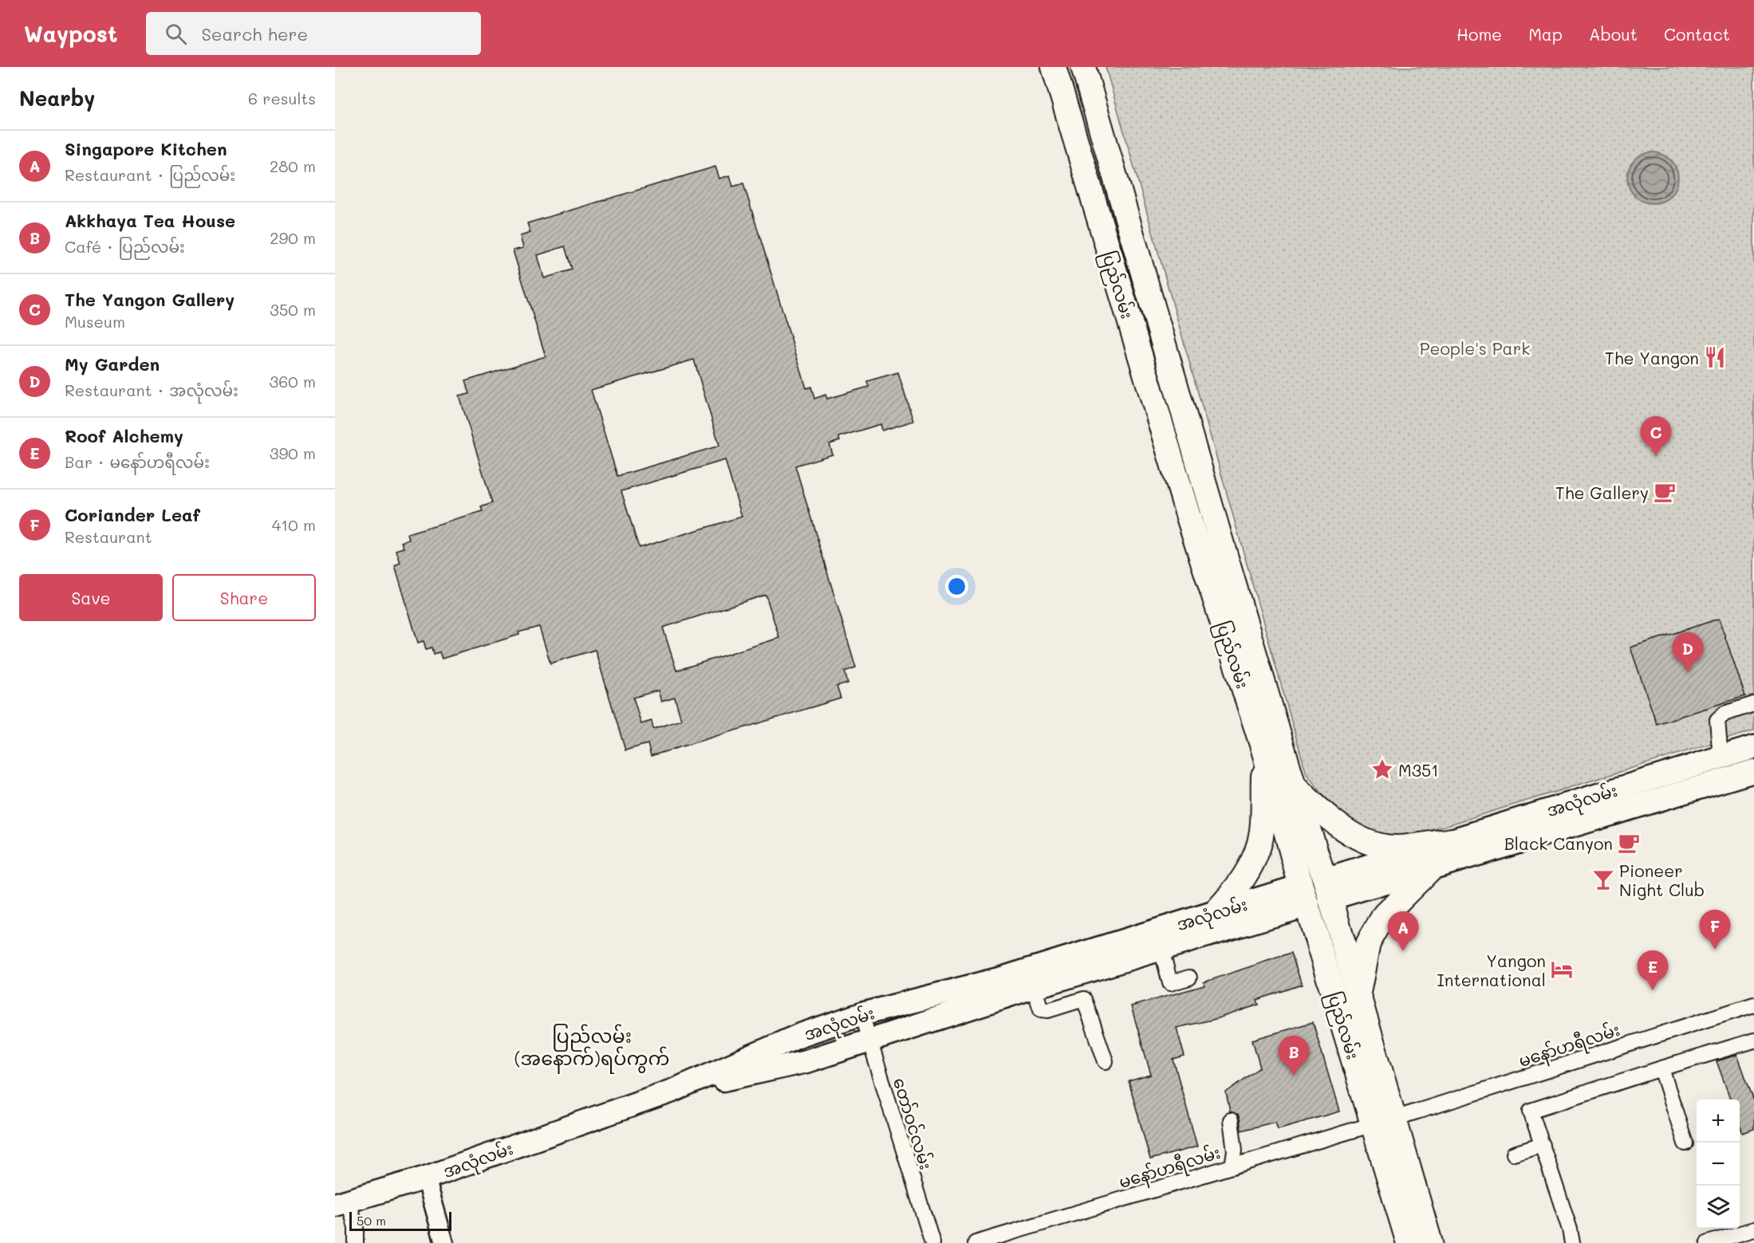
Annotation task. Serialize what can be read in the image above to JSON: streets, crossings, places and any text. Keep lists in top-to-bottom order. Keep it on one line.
{"streets":{"highway":["ပြည်လမ်း"],"main road":["အလုံလမ်း"],"street":["မနော်ဟရီလမ်း","တော်ဝင်လမ်း"]},"crossings":[["ပြည်လမ်း","အလုံလမ်း"],["ပြည်လမ်း","မနော်ဟရီလမ်း"],["အလုံလမ်း","တော်ဝင်လမ်း"]],"districts":["ပြည်လမ်း (အနောက်)ရပ်ကွက်"],"parks":["People's Park"],"places":{"restaurant":["The Yangon"],"cafe":["The Gallery","Black Canyon"],"place":["M351"],"bar":["Pioneer Night Club"],"hotel":["Yangon International"]},"scale_bar":"50 m","page":{"header":"Waypost","search":"Search here","nav":["Home","Map","About","Contact"],"heading":["Nearby","6 results"],"list":[{"mark":"A","name":"Singapore Kitchen","note":"Restaurant · ပြည်လမ်း","value":"280 m"},{"mark":"B","name":"Akkhaya Tea House","note":"Café · ပြည်လမ်း","value":"290 m"},{"mark":"C","name":"The Yangon Gallery","note":"Museum","value":"350 m"},{"mark":"D","name":"My Garden","note":"Restaurant · အလုံလမ်း","value":"360 m"},{"mark":"E","name":"Roof Alchemy","note":"Bar · မနော်ဟရီလမ်း","value":"390 m"},{"mark":"F","name":"Coriander Leaf","note":"Restaurant","value":"410 m"}],"pins":["C","D","F","A","E","B"],"buttons":["Save","Share"],"map_buttons":["+","−"],"scale":"50 m"}}
